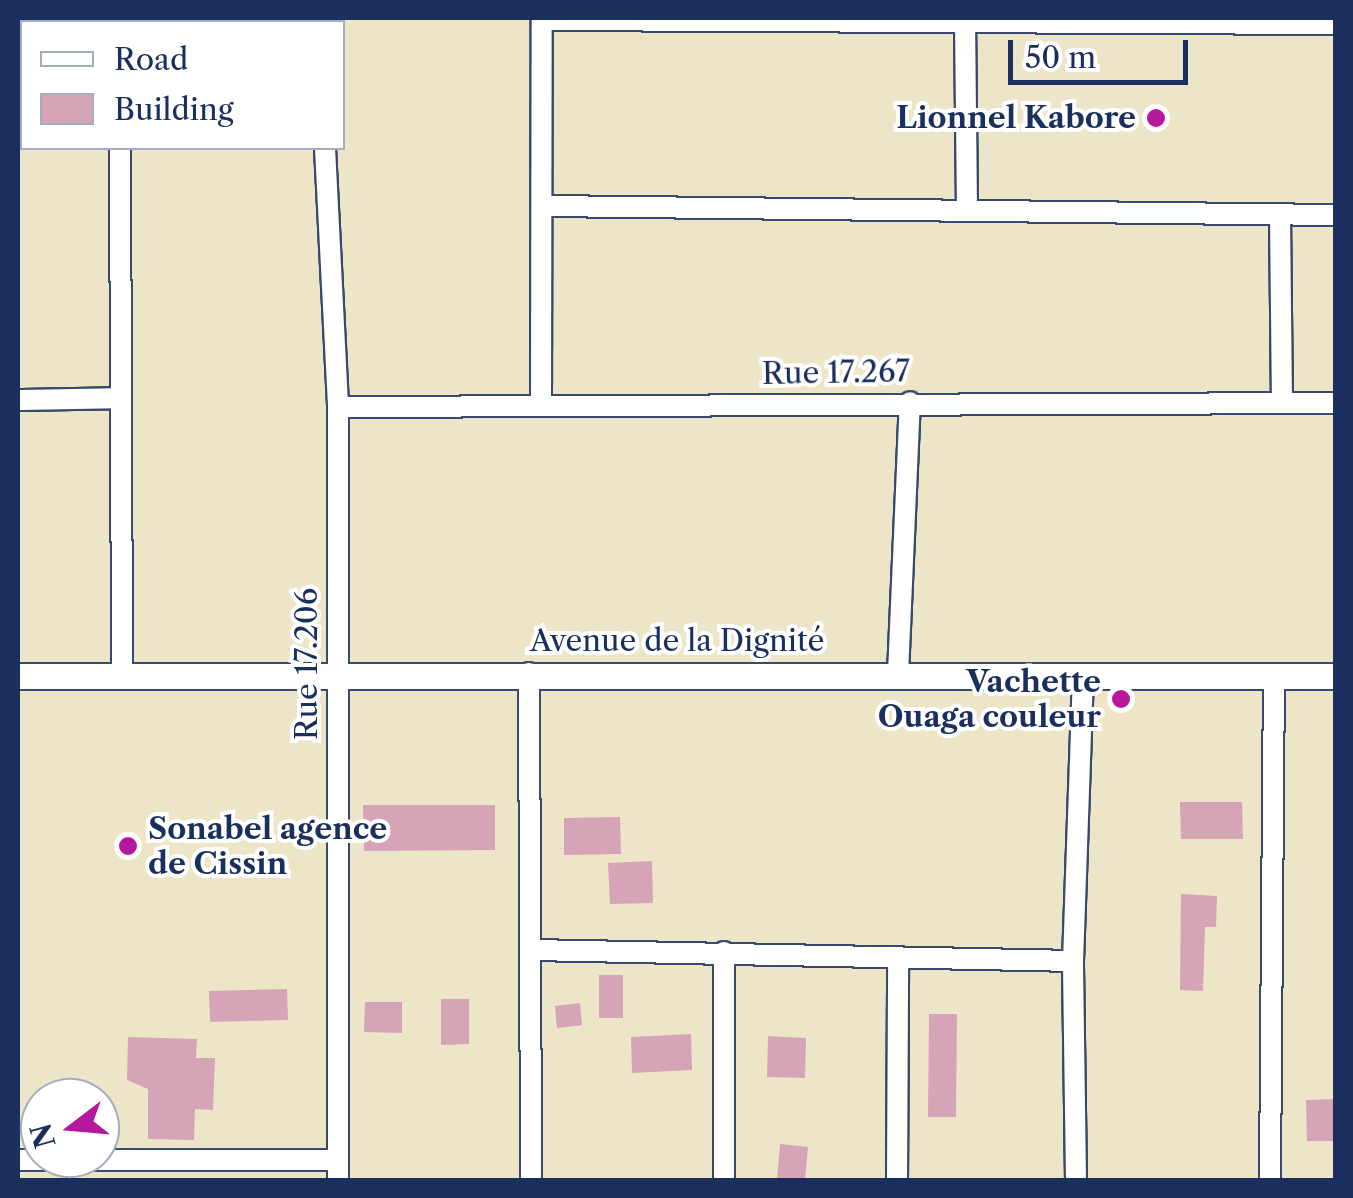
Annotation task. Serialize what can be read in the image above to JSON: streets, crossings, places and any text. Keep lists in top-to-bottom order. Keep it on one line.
{"streets":{"street":["Rue 17.267","Avenue de la Dignité","Rue 17.206"]},"crossings":[["Rue 17.267","Rue 17.206"],["Avenue de la Dignité","Rue 17.206"]],"places":["Lionnel Kabore","Vachette Ouaga couleur","Sonabel agence de Cissin"],"legend":["Road","Building"],"scale_bar":"50 m","north":"left"}
